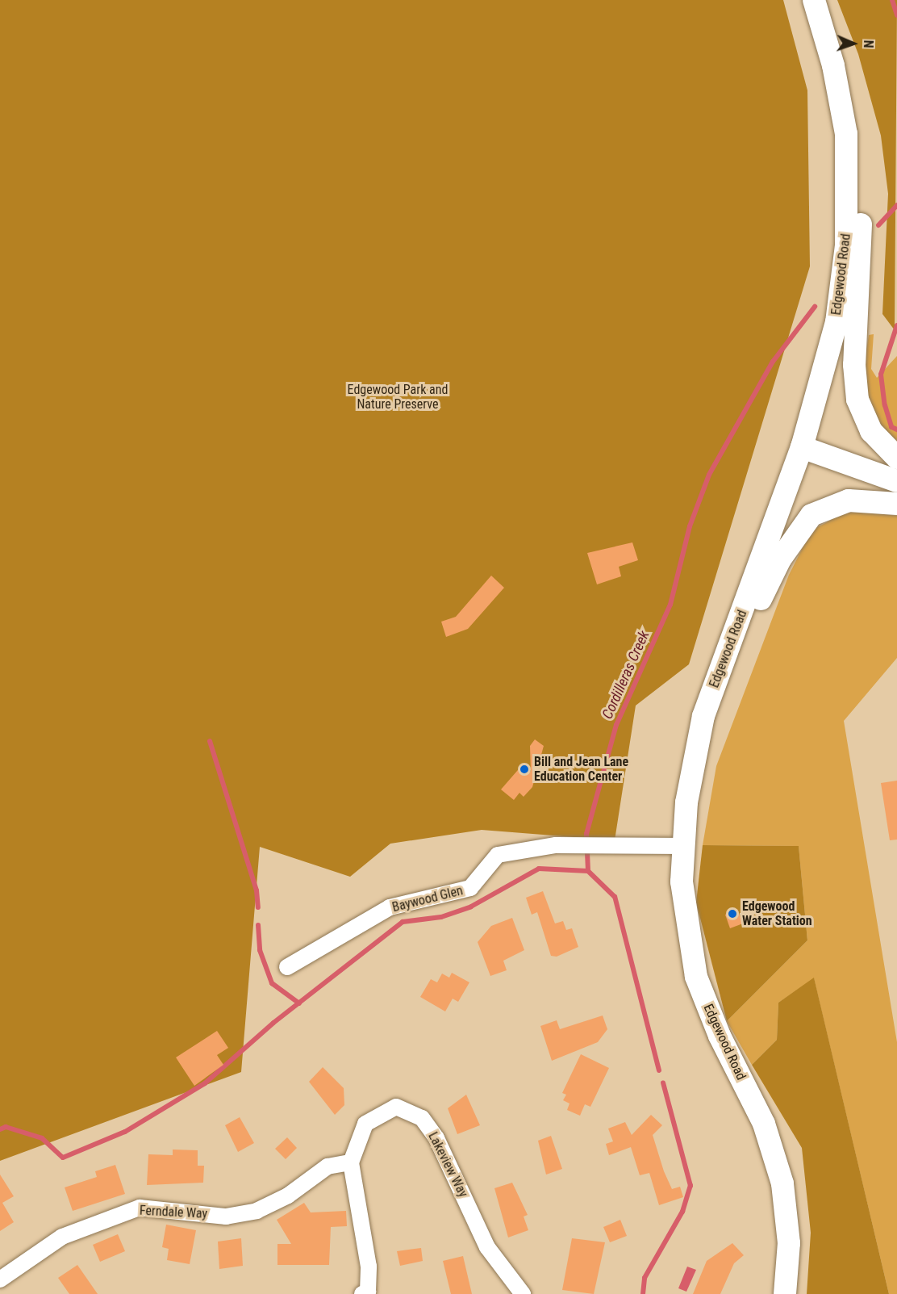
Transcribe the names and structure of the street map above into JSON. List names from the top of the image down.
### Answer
{
  "streets": {
    "main road": ["Edgewood Road"],
    "street": ["Baywood Glen", "Lakeview Way", "Ferndale Way"]
  },
  "crossings": [
    ["Edgewood Road", "Baywood Glen"],
    ["Lakeview Way", "Ferndale Way"]
  ],
  "water": ["Cordilleras Creek"],
  "parks": ["Edgewood Park and Nature Preserve"],
  "places": ["Bill and Jean Lane Education Center", "Edgewood Water Station"],
  "north": "right"
}
